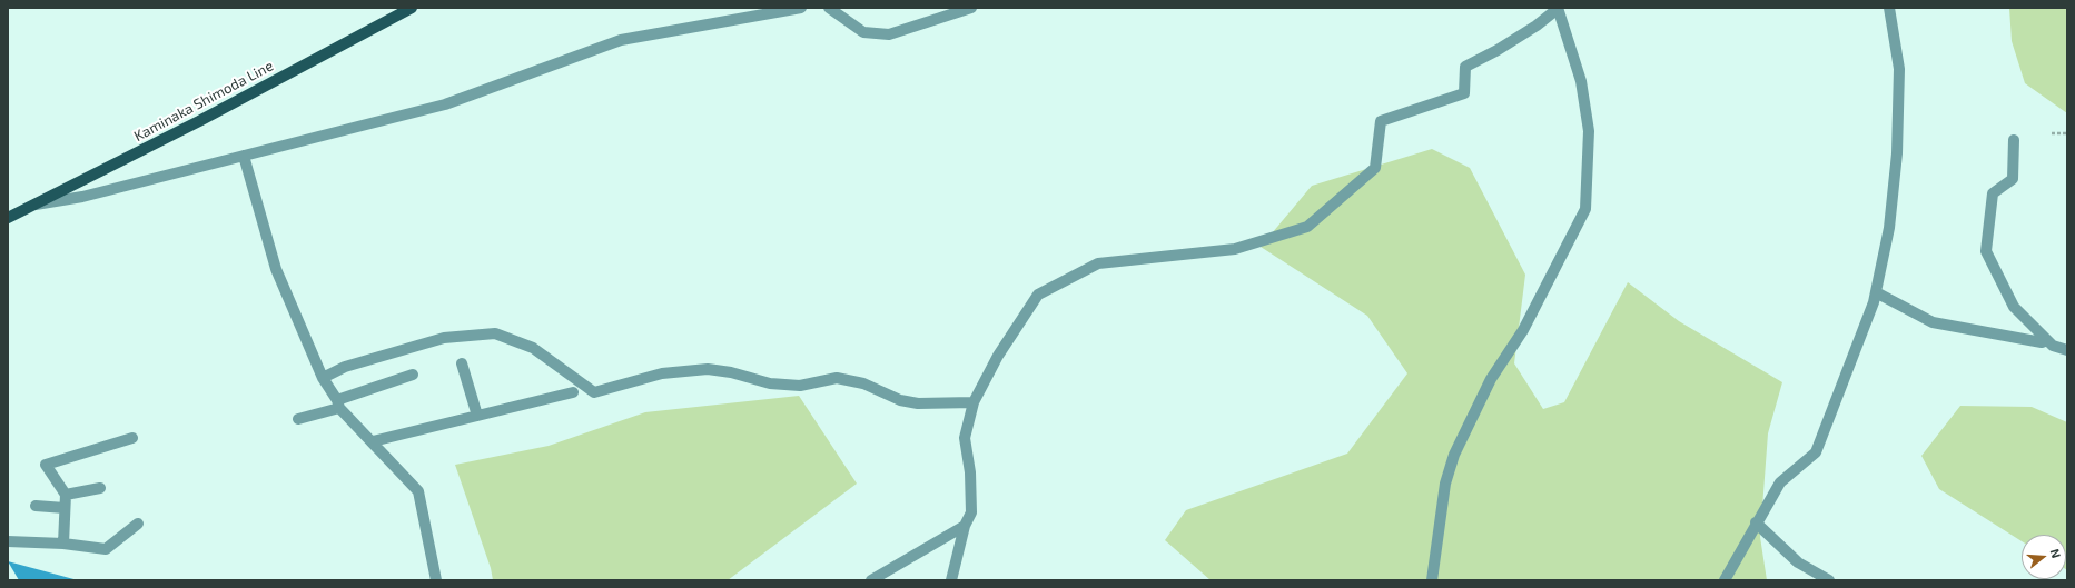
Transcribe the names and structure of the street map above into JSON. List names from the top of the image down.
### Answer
{
  "streets": {
    "main road": ["Kaminaka Shimoda Line"]
  },
  "north": "right"
}
